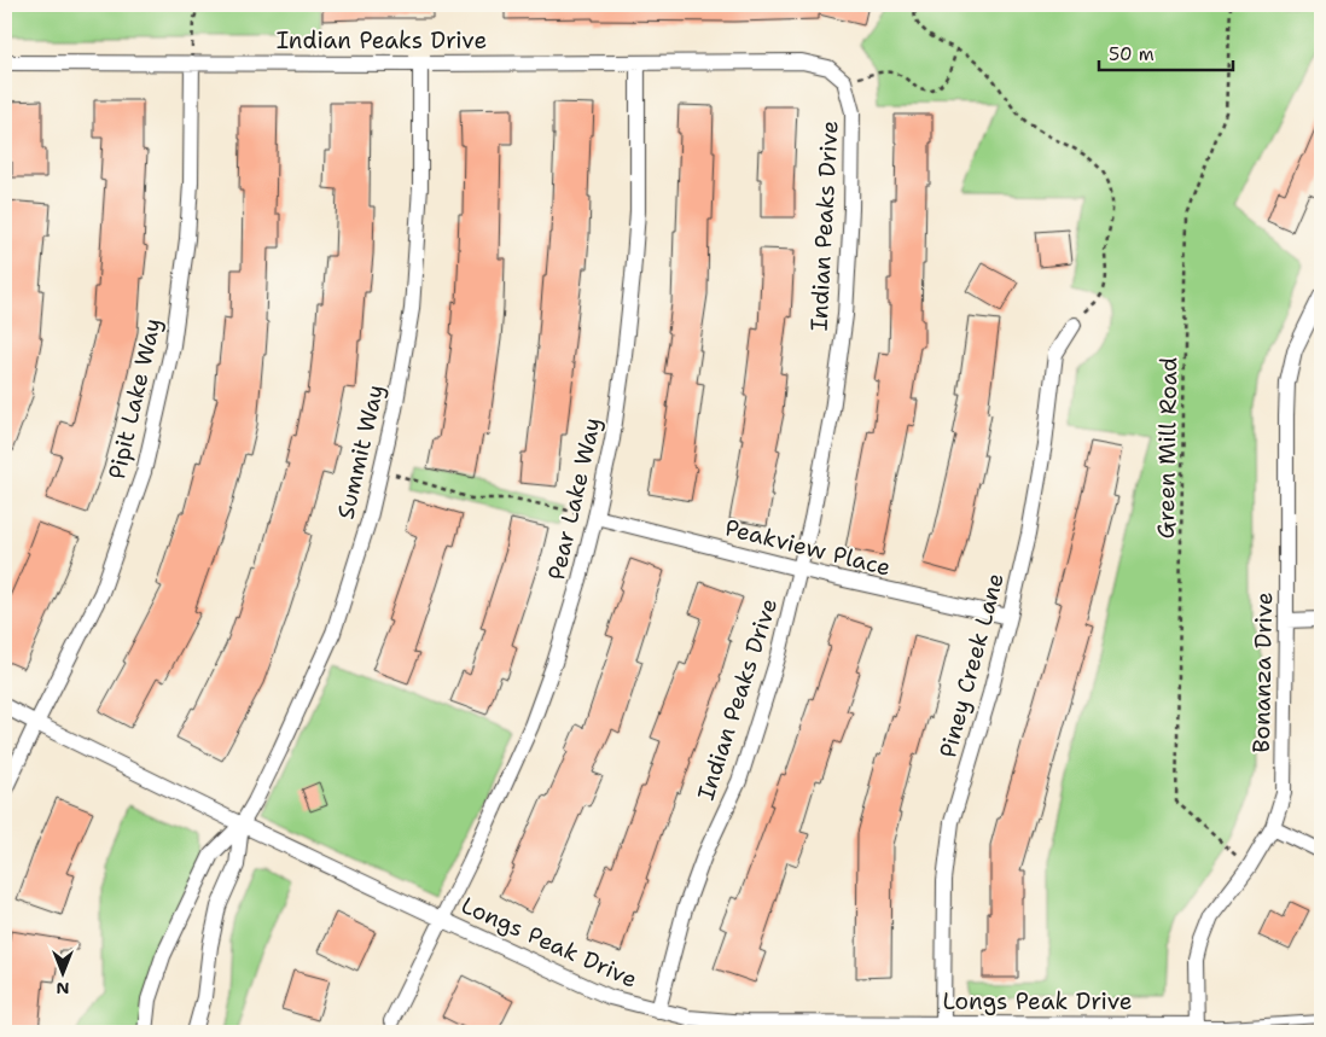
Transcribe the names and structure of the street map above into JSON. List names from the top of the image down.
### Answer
{
  "streets": {
    "street": [
      "Indian Peaks Drive",
      "Pipit Lake Way",
      "Summit Way",
      "Pear Lake Way",
      "Peakview Place",
      "Piney Creek Lane",
      "Bonanza Drive",
      "Longs Peak Drive"
    ],
    "path": ["Green Mill Road"]
  },
  "crossings": [
    ["Indian Peaks Drive", "Pipit Lake Way"],
    ["Indian Peaks Drive", "Summit Way"],
    ["Indian Peaks Drive", "Pear Lake Way"],
    ["Indian Peaks Drive", "Peakview Place"],
    ["Indian Peaks Drive", "Longs Peak Drive"],
    ["Pipit Lake Way", "Longs Peak Drive"],
    ["Green Mill Road", "Bonanza Drive"],
    ["Summit Way", "Longs Peak Drive"],
    ["Pear Lake Way", "Peakview Place"],
    ["Pear Lake Way", "Longs Peak Drive"],
    ["Peakview Place", "Piney Creek Lane"],
    ["Piney Creek Lane", "Longs Peak Drive"],
    ["Bonanza Drive", "Longs Peak Drive"]
  ],
  "scale_bar": "50 m",
  "north": "bottom"
}
